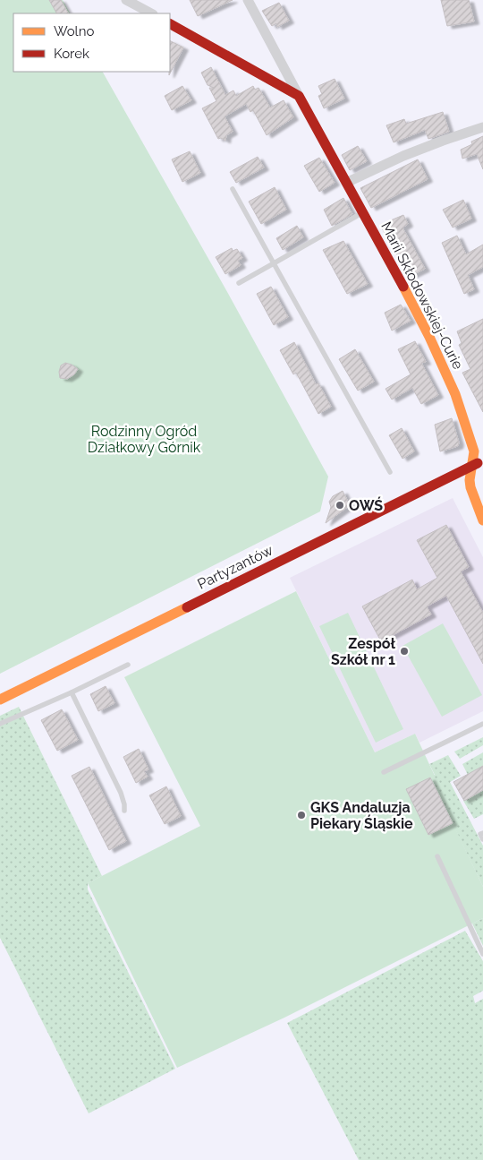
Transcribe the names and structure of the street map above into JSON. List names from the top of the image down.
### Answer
{
  "streets": {
    "street": ["Marii Skłodowskiej-Curie", "Partyzantów"]
  },
  "crossings": [
    ["Marii Skłodowskiej-Curie", "Partyzantów"]
  ],
  "parks": ["Rodzinny Ogród Działkowy Górnik"],
  "places": ["OWŚ", "Zespół Szkół nr 1", "GKS Andaluzja Piekary Śląskie"],
  "legend": ["Wolno", "Korek"]
}
